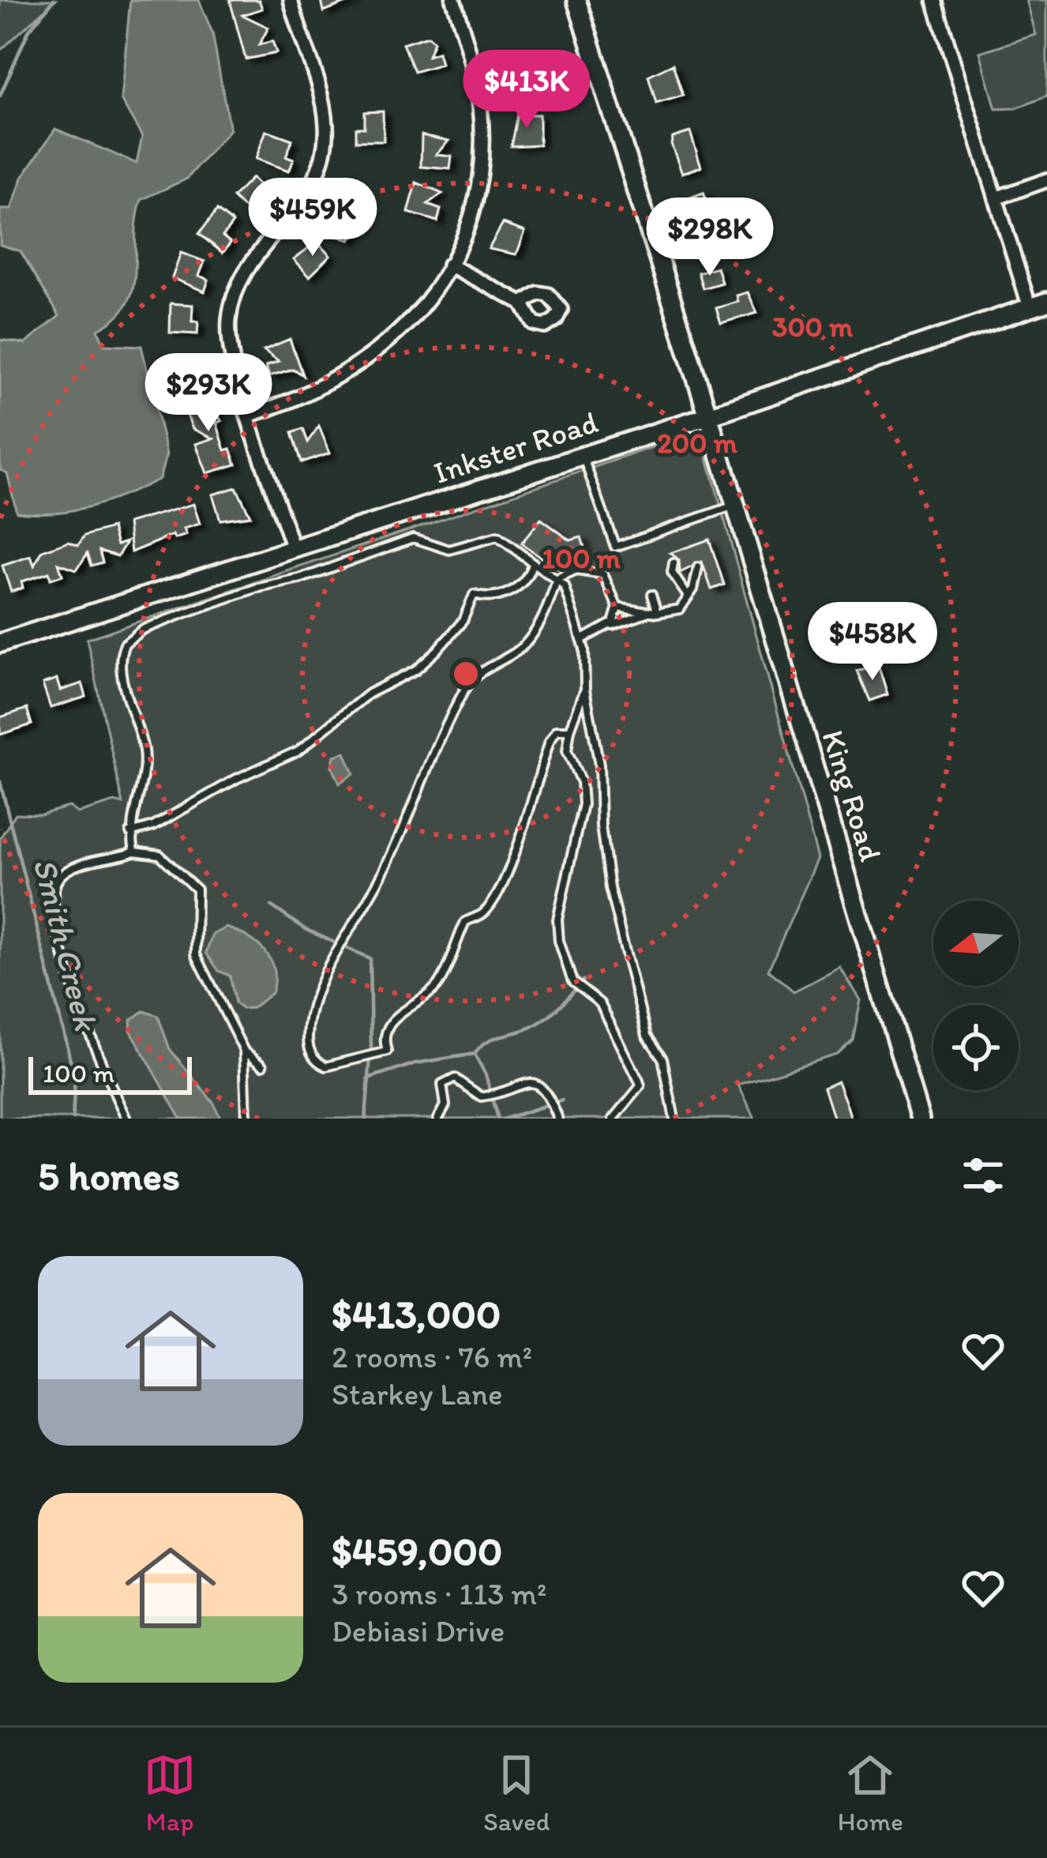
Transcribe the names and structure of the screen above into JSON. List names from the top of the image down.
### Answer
{
  "streets": {
    "street": ["Inkster Road", "King Road"]
  },
  "crossings": [
    ["Inkster Road", "King Road"]
  ],
  "water": ["Smith Creek"],
  "scale_bar": "100 m",
  "north": "left",
  "page": {
    "price": [
      "$413K",
      "$459K",
      "$298K",
      "$293K",
      "$458K"
    ],
    "scale": "100 m",
    "heading": "5 homes",
    "list": [
      {
        "name": "$413,000",
        "note": "2 rooms · 76 m² · Starkey Lane"
      },
      {
        "name": "$459,000",
        "note": "3 rooms · 113 m² · Debiasi Drive"
      }
    ],
    "tabs": ["Map", "Saved", "Home"]
  },
  "rings": ["300 m", "200 m", "100 m"]
}
